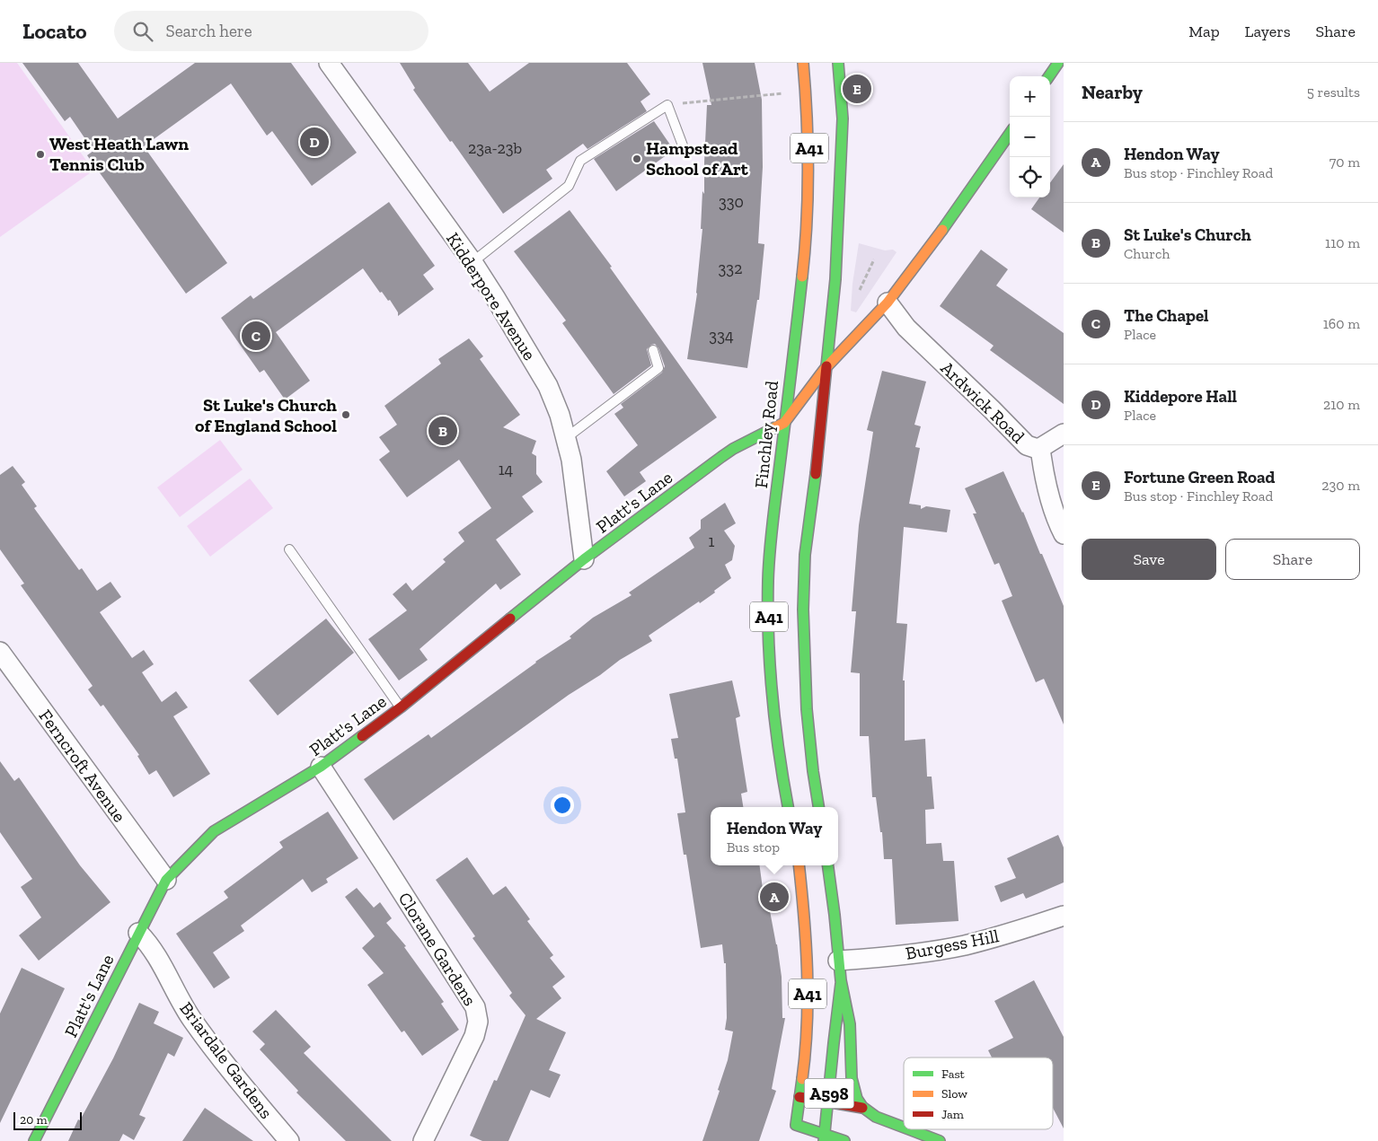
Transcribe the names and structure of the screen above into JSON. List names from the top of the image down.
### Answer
{
  "streets": {
    "main road": [
      "A41",
      "Finchley Road",
      "Platt's Lane",
      "A598"
    ],
    "street": [
      "Kidderpore Avenue",
      "Ardwick Road",
      "Ferncroft Avenue",
      "Burgess Hill",
      "Clorane Gardens",
      "Briardale Gardens"
    ]
  },
  "crossings": [
    ["A41", "Burgess Hill"],
    ["A41", "A598"],
    ["Kidderpore Avenue", "Platt's Lane"],
    ["Finchley Road", "Platt's Lane"],
    ["Platt's Lane", "Ferncroft Avenue"],
    ["Platt's Lane", "Clorane Gardens"],
    ["Platt's Lane", "Briardale Gardens"]
  ],
  "places": ["West Heath Lawn Tennis Club", "Hampstead School of Art", "St Luke's Church of England School"],
  "house_numbers": [
    "23a-23b",
    "330",
    "332",
    "334",
    "14",
    "1"
  ],
  "legend": ["Fast", "Slow", "Jam"],
  "scale_bar": "20 m",
  "page": {
    "header": "Locato",
    "search": "Search here",
    "nav": ["Map", "Layers", "Share"],
    "heading": ["Nearby", "5 results"],
    "pins": [
      "E",
      "D",
      "C",
      "B",
      "A"
    ],
    "map_buttons": ["+", "−"],
    "list": [
      {
        "mark": "A",
        "name": "Hendon Way",
        "note": "Bus stop · Finchley Road",
        "value": "70 m"
      },
      {
        "mark": "B",
        "name": "St Luke's Church",
        "note": "Church",
        "value": "110 m"
      },
      {
        "mark": "C",
        "name": "The Chapel",
        "note": "Place",
        "value": "160 m"
      },
      {
        "mark": "D",
        "name": "Kiddepore Hall",
        "note": "Place",
        "value": "210 m"
      },
      {
        "mark": "E",
        "name": "Fortune Green Road",
        "note": "Bus stop · Finchley Road",
        "value": "230 m"
      }
    ],
    "buttons": ["Save", "Share"],
    "popup": ["Hendon Way", "Bus stop"],
    "scale": "20 m"
  }
}
